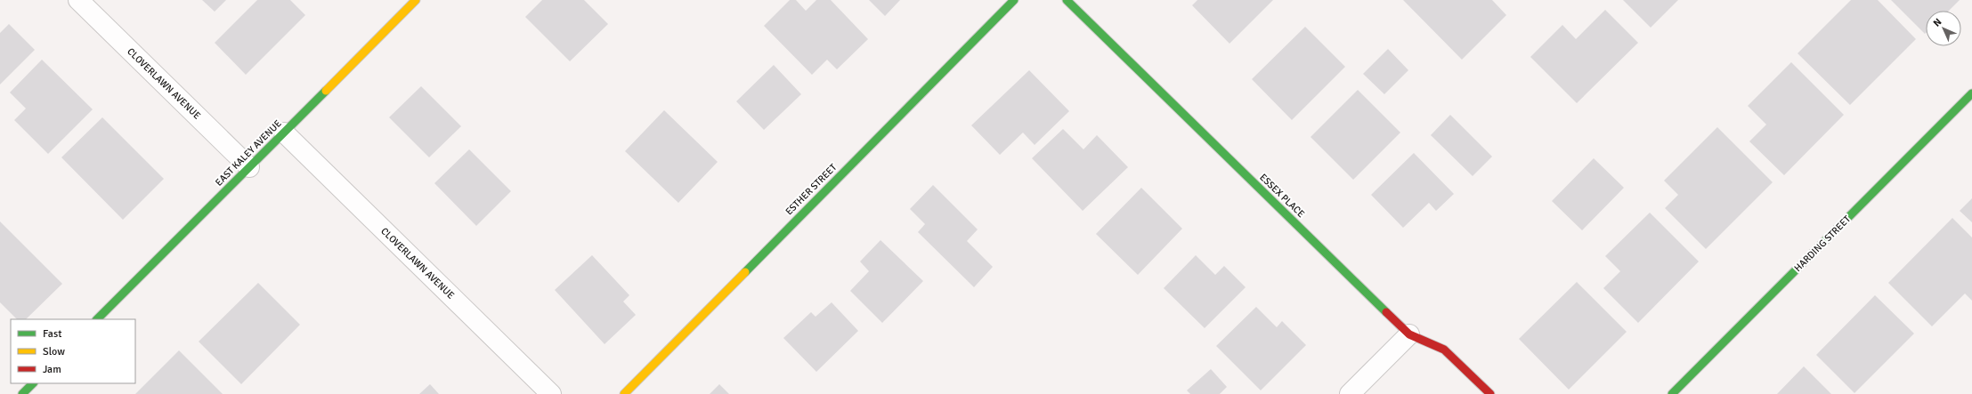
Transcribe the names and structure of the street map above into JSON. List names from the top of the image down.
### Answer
{
  "streets": {
    "street": [
      "CLOVERLAWN AVENUE",
      "EAST KALEY AVENUE",
      "ESTHER STREET",
      "ESSEX PLACE",
      "HARDING STREET"
    ]
  },
  "crossings": [
    ["CLOVERLAWN AVENUE", "EAST KALEY AVENUE"]
  ],
  "legend": ["Fast", "Slow", "Jam"],
  "north": "top left"
}
